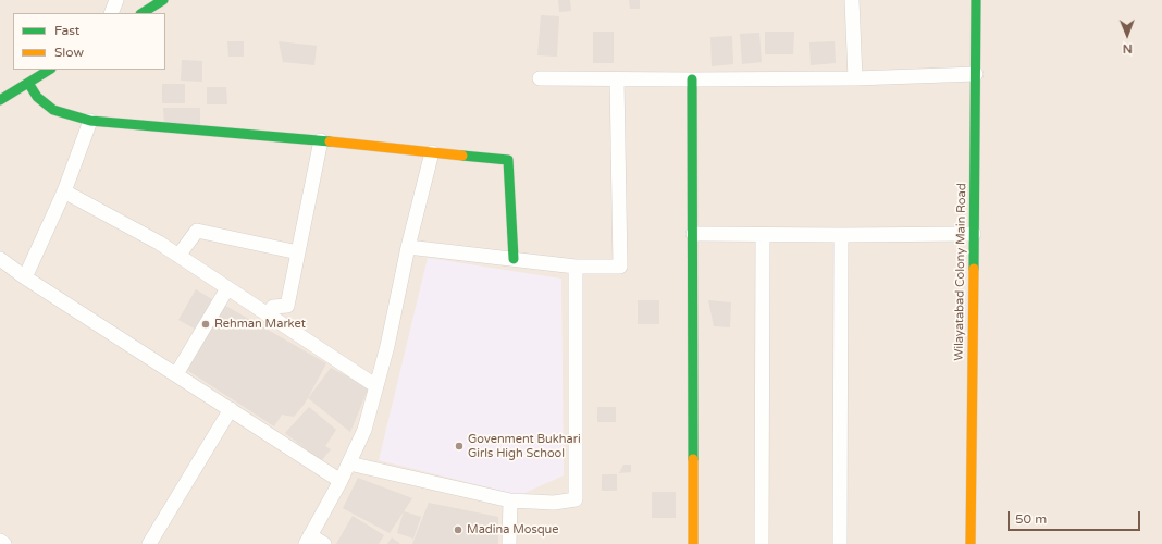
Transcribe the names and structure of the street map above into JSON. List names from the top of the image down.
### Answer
{
  "streets": {
    "street": ["Wilayatabad Colony Main Road"]
  },
  "places": ["Rehman Market", "Govenment Bukhari Girls High School", "Madina Mosque"],
  "legend": ["Fast", "Slow"],
  "scale_bar": "50 m",
  "north": "bottom"
}
